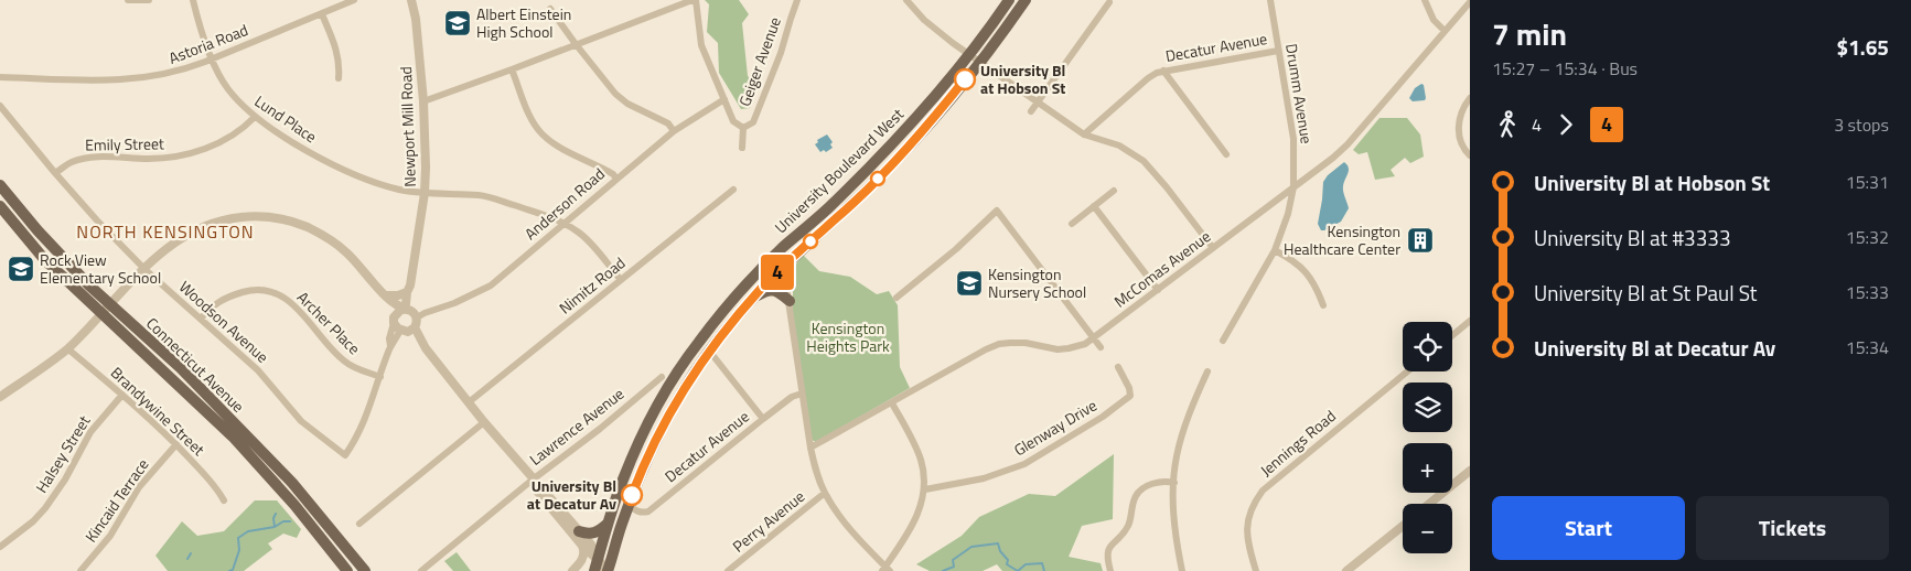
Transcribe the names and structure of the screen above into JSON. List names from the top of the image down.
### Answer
{
  "streets": {
    "main road": ["University Boulevard West", "Connecticut Avenue"],
    "street": [
      "Astoria Road",
      "Decatur Avenue",
      "Geiger Avenue",
      "Drumm Avenue",
      "Lund Place",
      "Newport Mill Road",
      "Emily Street",
      "Anderson Road",
      "McComas Avenue",
      "Nimitz Road",
      "Woodson Avenue",
      "Archer Place",
      "Brandywine Street",
      "Lawrence Avenue",
      "Glenway Drive",
      "Jennings Road",
      "Halsey Street",
      "Kincaid Terrace",
      "Perry Avenue"
    ]
  },
  "crossings": [
    ["Astoria Road", "Lund Place"],
    ["Decatur Avenue", "Drumm Avenue"],
    ["Decatur Avenue", "University Boulevard West"],
    ["Drumm Avenue", "McComas Avenue"],
    ["Lund Place", "Newport Mill Road"],
    ["Lund Place", "Emily Street"],
    ["Lund Place", "Anderson Road"],
    ["Lund Place", "Nimitz Road"],
    ["Newport Mill Road", "Anderson Road"],
    ["Emily Street", "Woodson Avenue"],
    ["Woodson Avenue", "Archer Place"],
    ["Brandywine Street", "Halsey Street"],
    ["Brandywine Street", "Kincaid Terrace"]
  ],
  "districts": ["NORTH KENSINGTON"],
  "parks": ["Kensington Heights Park"],
  "places": {
    "school or university": ["Albert Einstein High School", "Rock View Elementary School", "Kensington Nursery School"],
    "other": ["University Bl at Hobson St", "University Bl at Decatur Av"],
    "building": ["Kensington Healthcare Center"]
  },
  "lines": ["bus line 4"],
  "page": {
    "on_map": "4",
    "heading": ["7 min", "15:27 – 15:34 · Bus", "$1.65"],
    "legs": ["4", "4", "3 stops"],
    "list": [
      {
        "name": "University Bl at Hobson St",
        "value": "15:31"
      },
      {
        "name": "University Bl at #3333",
        "value": "15:32"
      },
      {
        "name": "University Bl at St Paul St",
        "value": "15:33"
      },
      {
        "name": "University Bl at Decatur Av",
        "value": "15:34"
      }
    ],
    "map_buttons": ["+", "−"],
    "buttons": ["Start", "Tickets"]
  }
}
